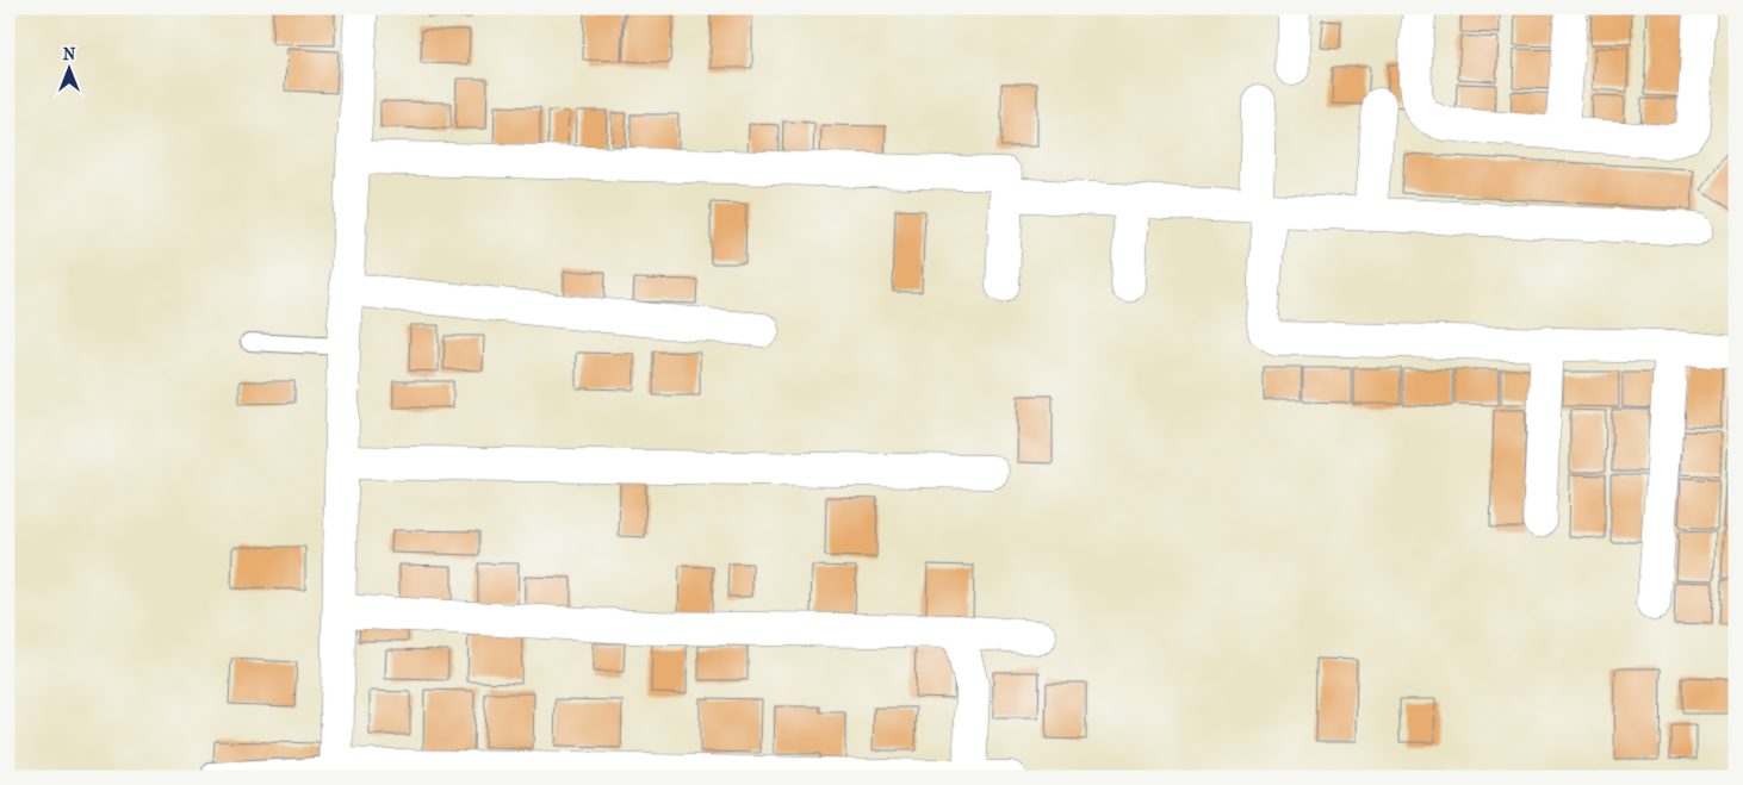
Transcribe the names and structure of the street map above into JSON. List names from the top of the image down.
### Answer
{
  "north": "top"
}
